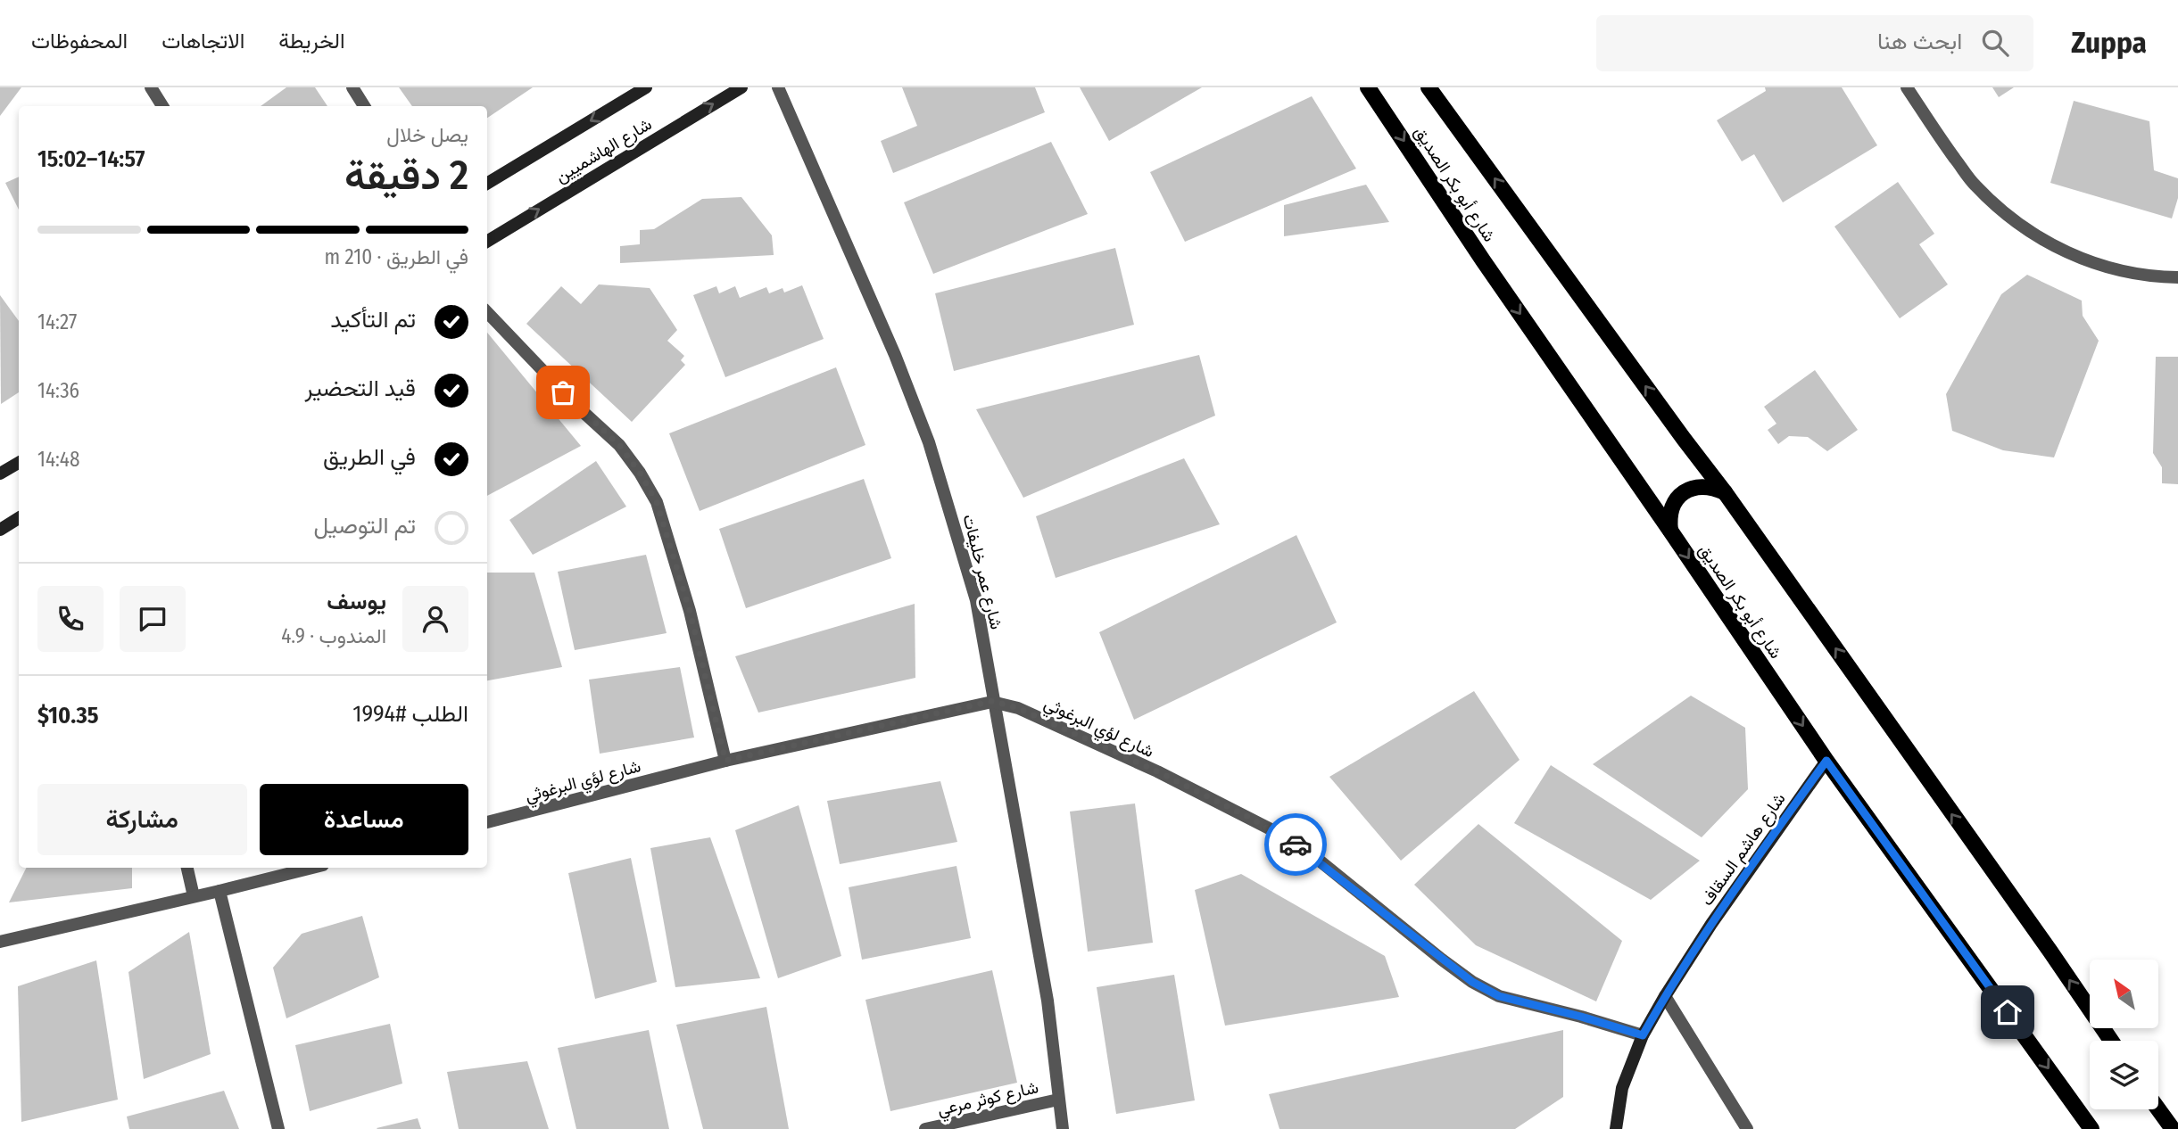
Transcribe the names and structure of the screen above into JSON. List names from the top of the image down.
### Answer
{
  "streets": {
    "main road": ["شارع الهاشميين", "شارع أبو بكر الصديق", "شارع هاشم السقاف"],
    "street": ["شارع عمر خليفات", "شارع لؤي البرغوثي", "شارع كوثر مرعي"]
  },
  "crossings": [
    ["شارع أبو بكر الصديق", "شارع هاشم السقاف"],
    ["شارع عمر خليفات", "شارع لؤي البرغوثي"],
    ["شارع عمر خليفات", "شارع كوثر مرعي"],
    ["شارع لؤي البرغوثي", "شارع هاشم السقاف"]
  ],
  "north": "top left",
  "page": {
    "header": "Zuppa",
    "search": "ابحث هنا",
    "nav": ["الخريطة", "الاتجاهات", "المحفوظات"],
    "heading": ["2 دقيقة", "يصل خلال", "14:57–15:02"],
    "panel": [
      "يوسف",
      "المندوب · 4.9",
      "الطلب #1994",
      "$10.35"
    ],
    "bar": "في الطريق · 210 m",
    "list": [
      ["تم التأكيد", "14:27"],
      ["قيد التحضير", "14:36"],
      ["في الطريق", "14:48"],
      "تم التوصيل"
    ],
    "buttons": ["مساعدة", "مشاركة"]
  }
}
